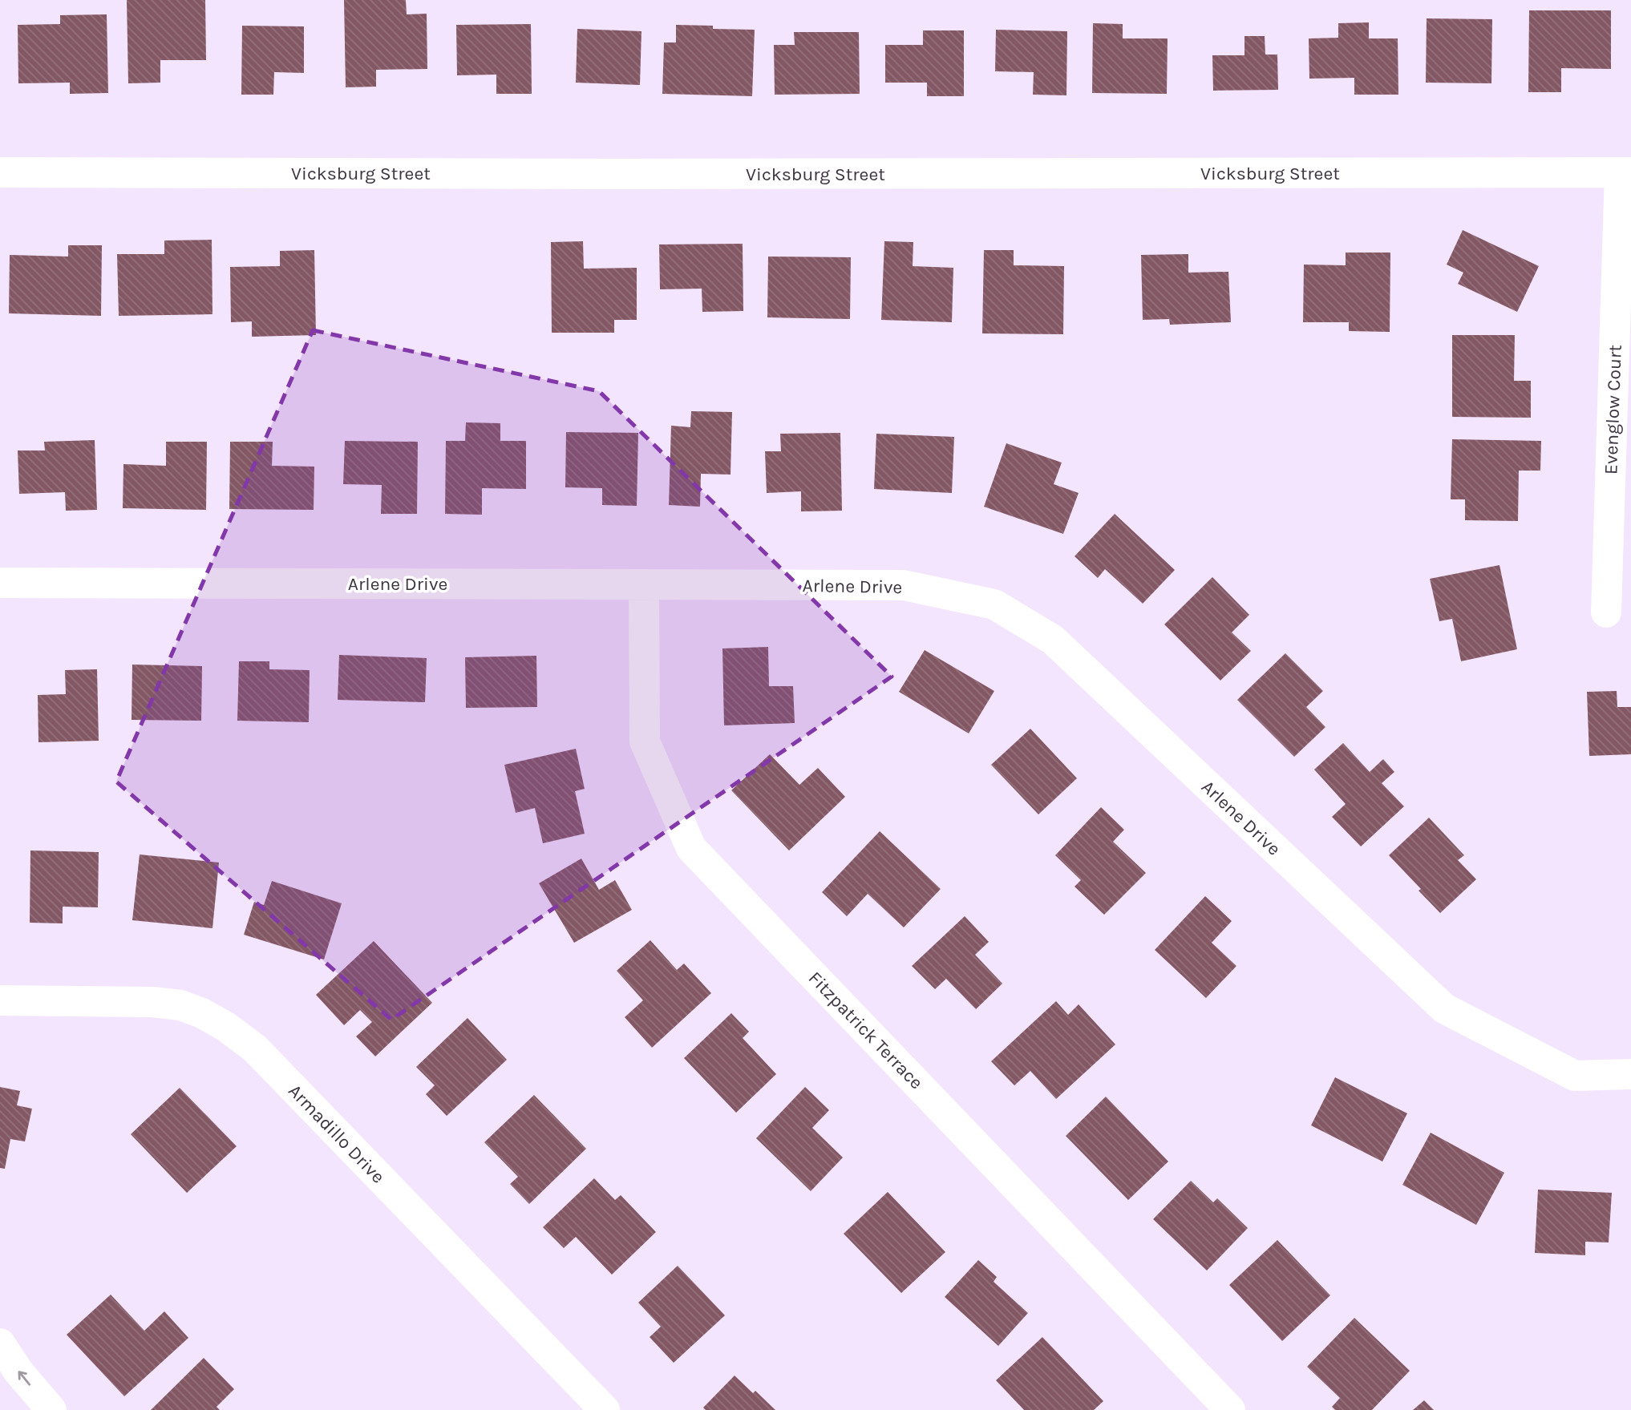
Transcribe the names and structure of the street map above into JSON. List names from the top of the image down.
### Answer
{
  "streets": {
    "street": [
      "Vicksburg Street",
      "Evenglow Court",
      "Arlene Drive",
      "Fitzpatrick Terrace",
      "Armadillo Drive"
    ]
  },
  "crossings": [
    ["Vicksburg Street", "Evenglow Court"],
    ["Arlene Drive", "Fitzpatrick Terrace"]
  ]
}
